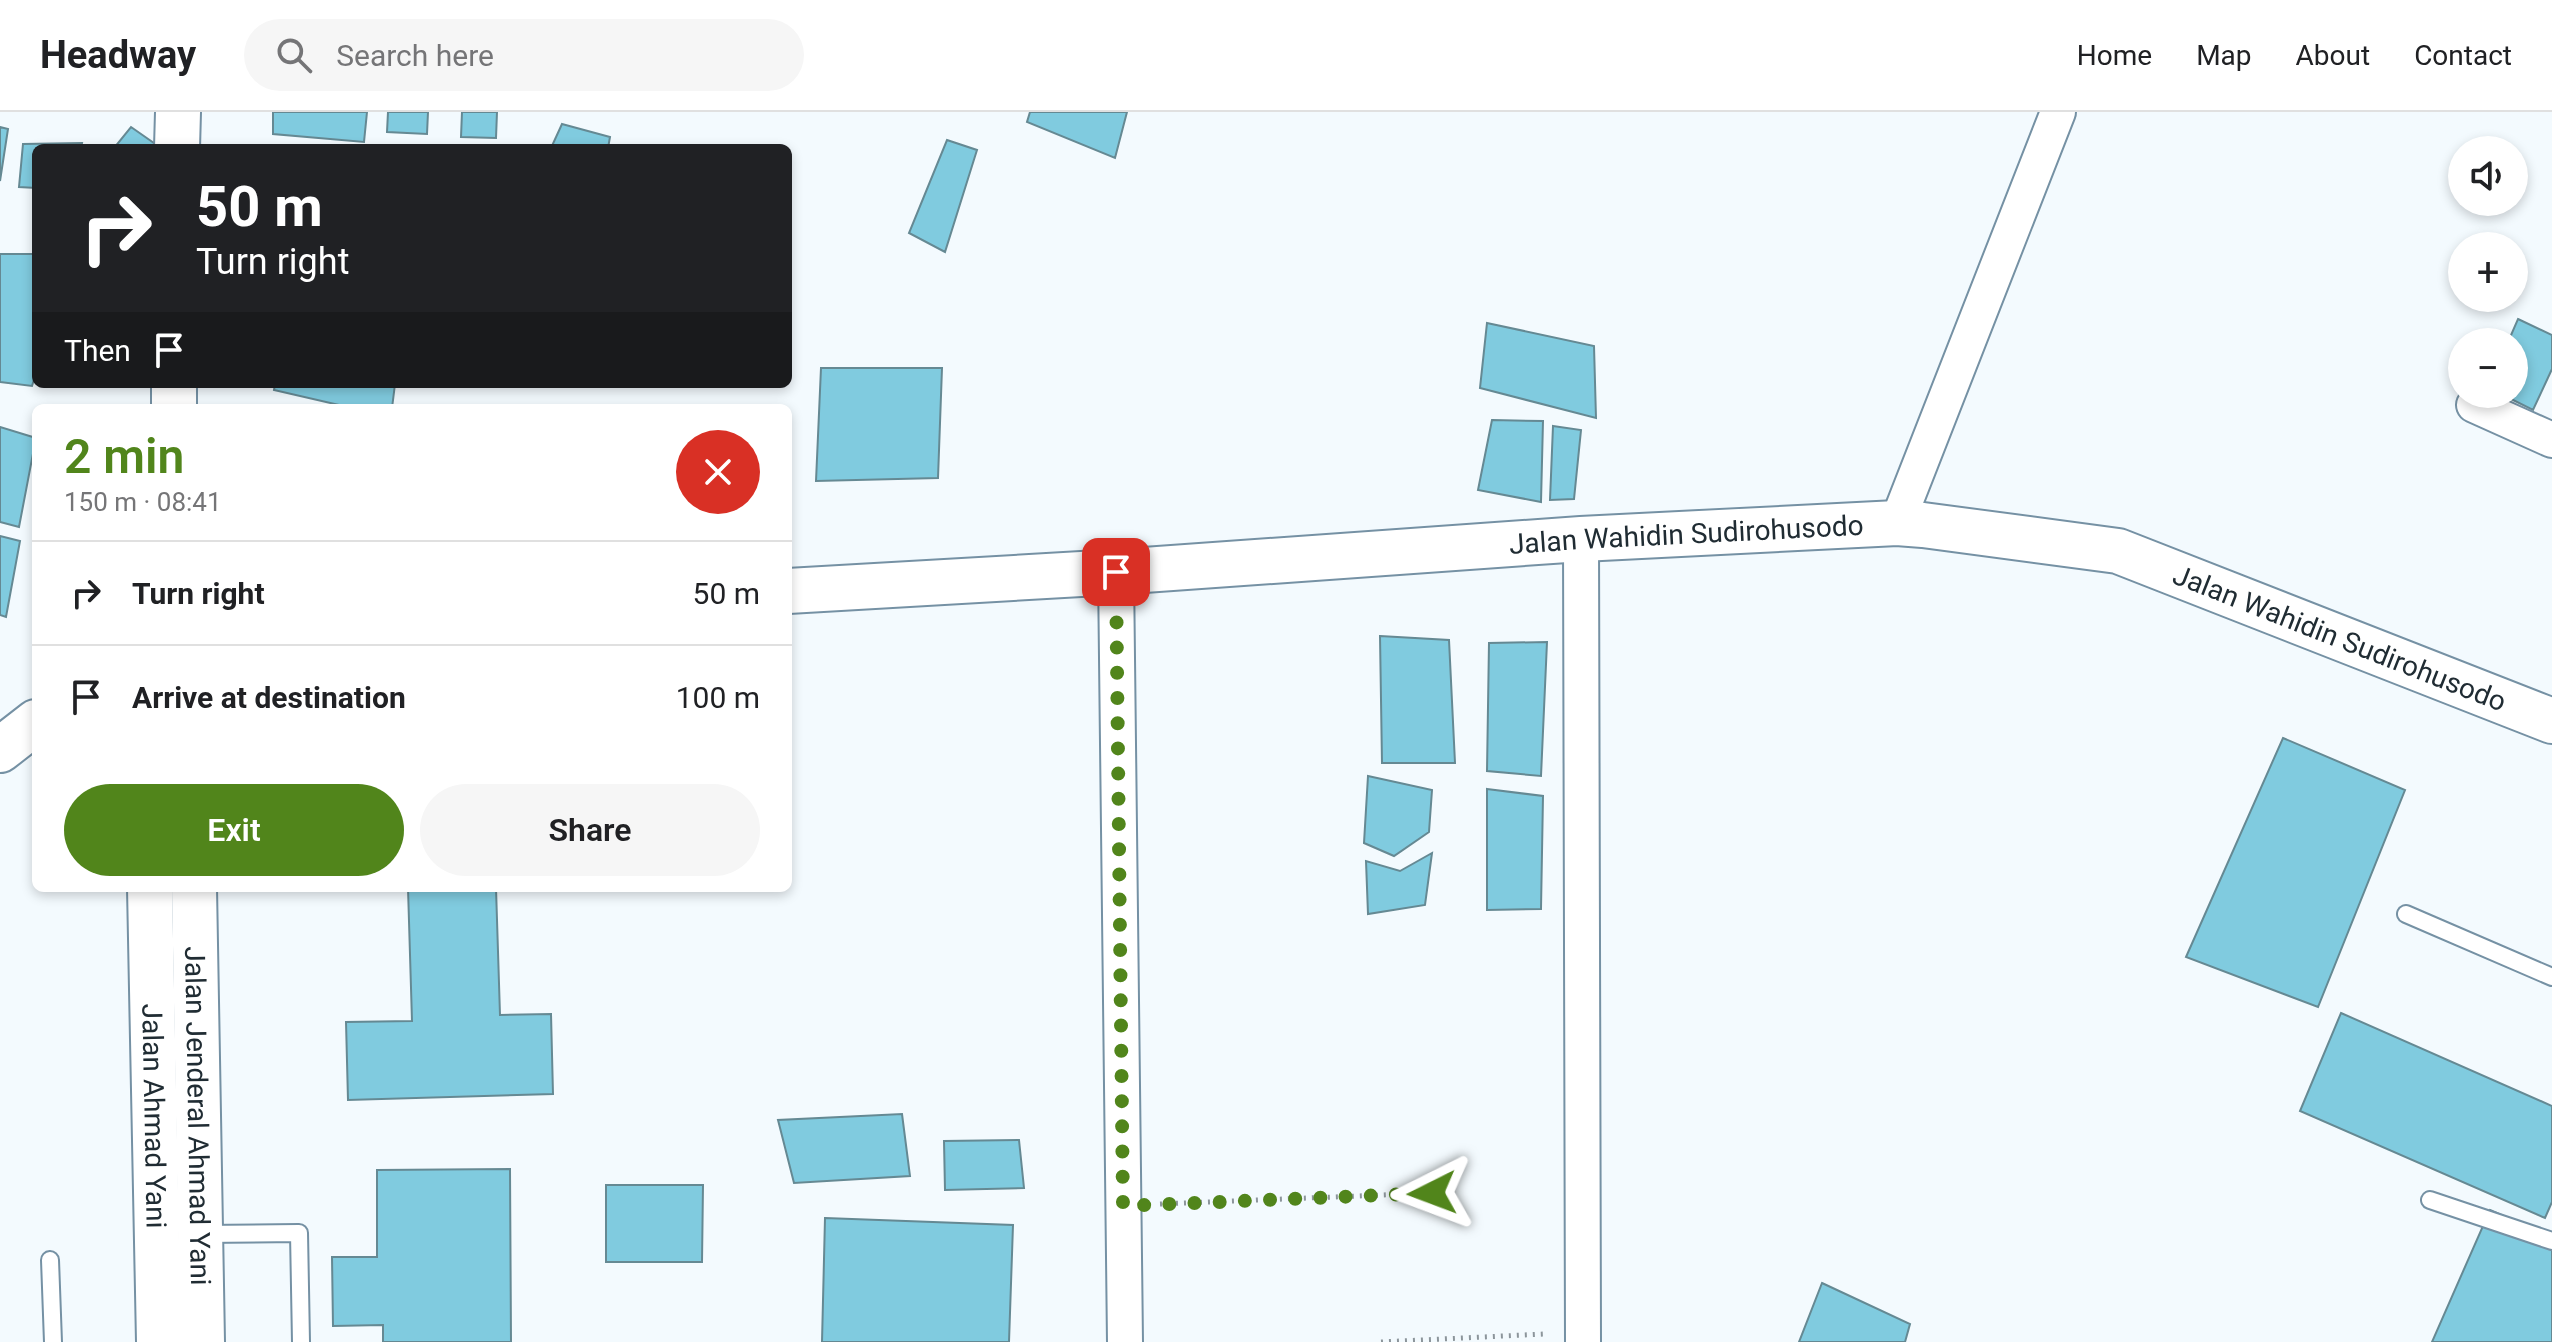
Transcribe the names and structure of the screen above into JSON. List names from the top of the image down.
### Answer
{
  "streets": {
    "main road": ["Jalan Wahidin Sudirohusodo", "Jalan Ahmad Yani", "Jalan Jenderal Ahmad Yani"]
  },
  "page": {
    "header": "Headway",
    "search": "Search here",
    "nav": [
      "Home",
      "Map",
      "About",
      "Contact"
    ],
    "map_buttons": ["+", "−"],
    "turn": ["50 m", "Turn right"],
    "then": "Then",
    "heading": ["2 min", "150 m · 08:41"],
    "list": [
      {
        "name": "Turn right",
        "value": "50 m"
      },
      {
        "name": "Arrive at destination",
        "value": "100 m"
      }
    ],
    "buttons": ["Exit", "Share"]
  }
}
